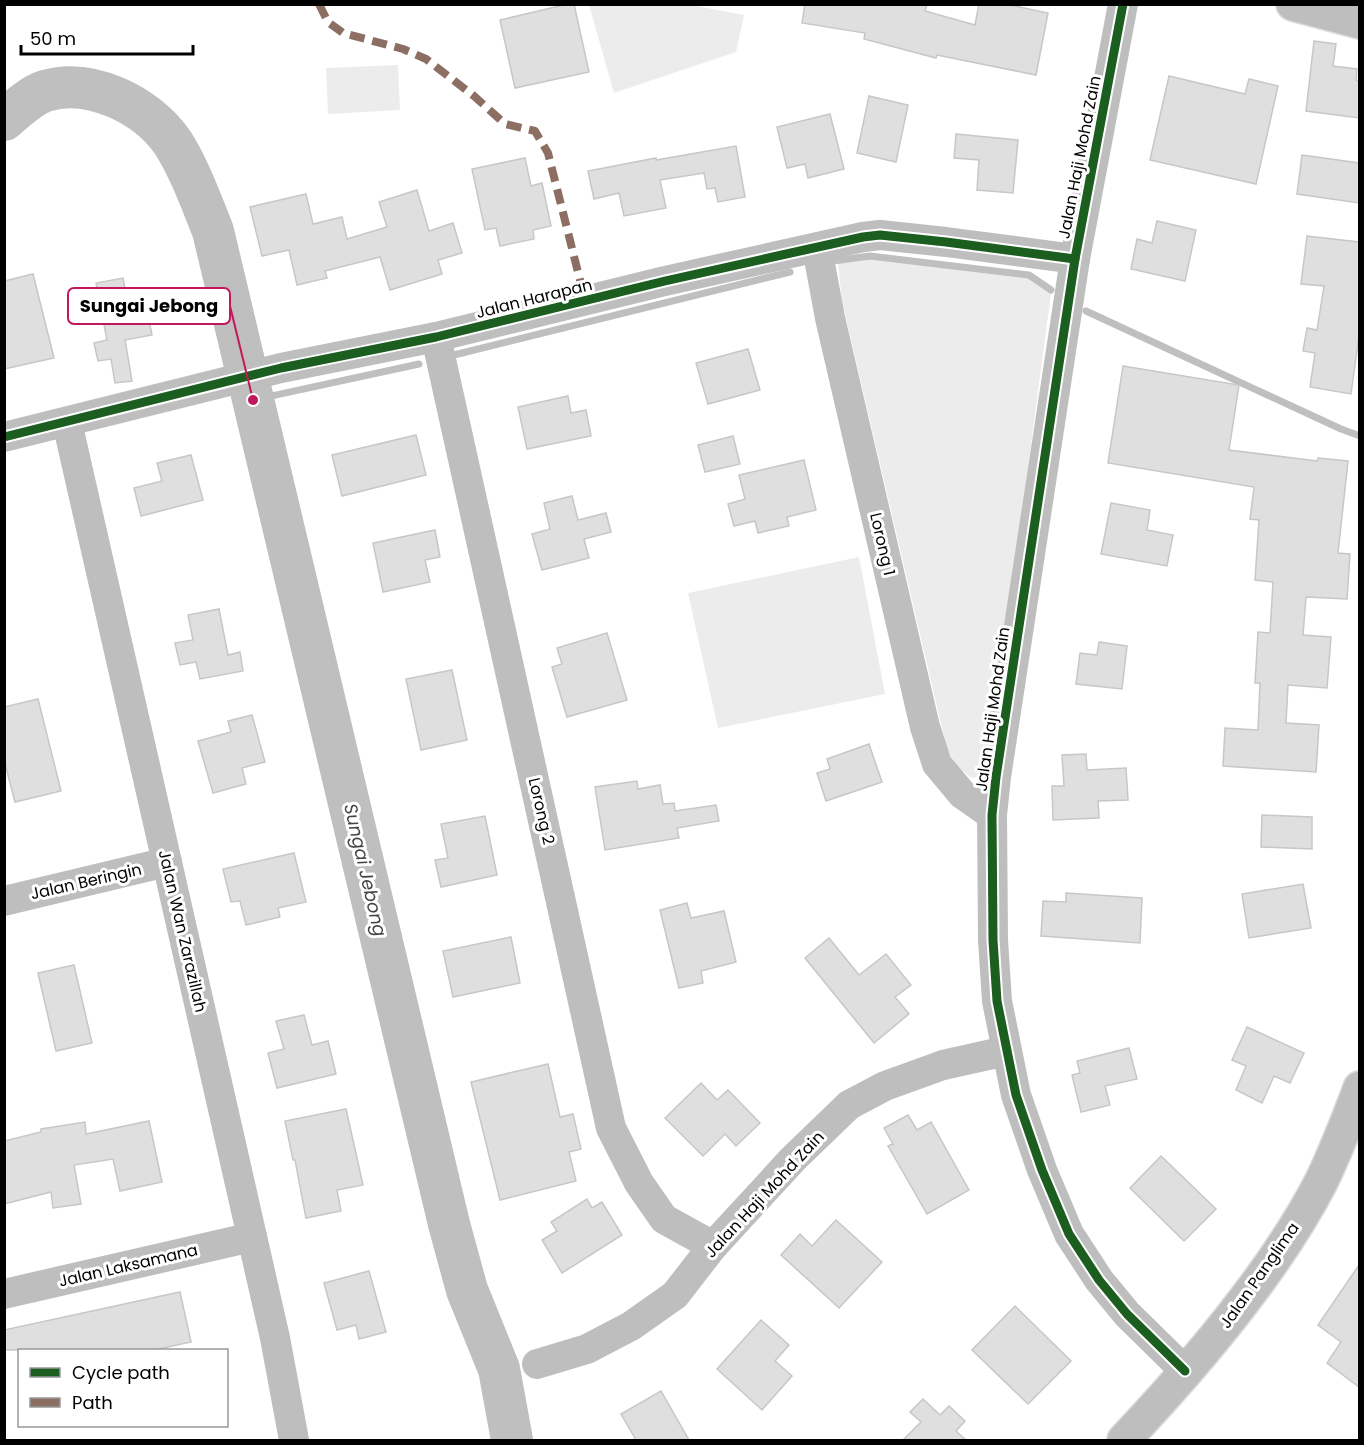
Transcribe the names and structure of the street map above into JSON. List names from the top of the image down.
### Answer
{
  "streets": {
    "main road": ["Jalan Panglima"],
    "street": [
      "Jalan Haji Mohd Zain",
      "Jalan Harapan",
      "Lorong 1",
      "Lorong 2",
      "Jalan Beringin",
      "Jalan Wan Zarazillah",
      "Jalan Laksamana"
    ]
  },
  "crossings": [
    ["Jalan Haji Mohd Zain", "Jalan Harapan"],
    ["Jalan Haji Mohd Zain", "Lorong 1"],
    ["Jalan Haji Mohd Zain", "Lorong 2"],
    ["Jalan Haji Mohd Zain", "Jalan Panglima"],
    ["Jalan Harapan", "Lorong 1"],
    ["Jalan Harapan", "Lorong 2"],
    ["Jalan Harapan", "Jalan Wan Zarazillah"],
    ["Jalan Beringin", "Jalan Wan Zarazillah"],
    ["Jalan Wan Zarazillah", "Jalan Laksamana"]
  ],
  "water": ["Sungai Jebong"],
  "places": ["Sungai Jebong"],
  "legend": ["Cycle path", "Path"],
  "scale_bar": "50 m"
}
